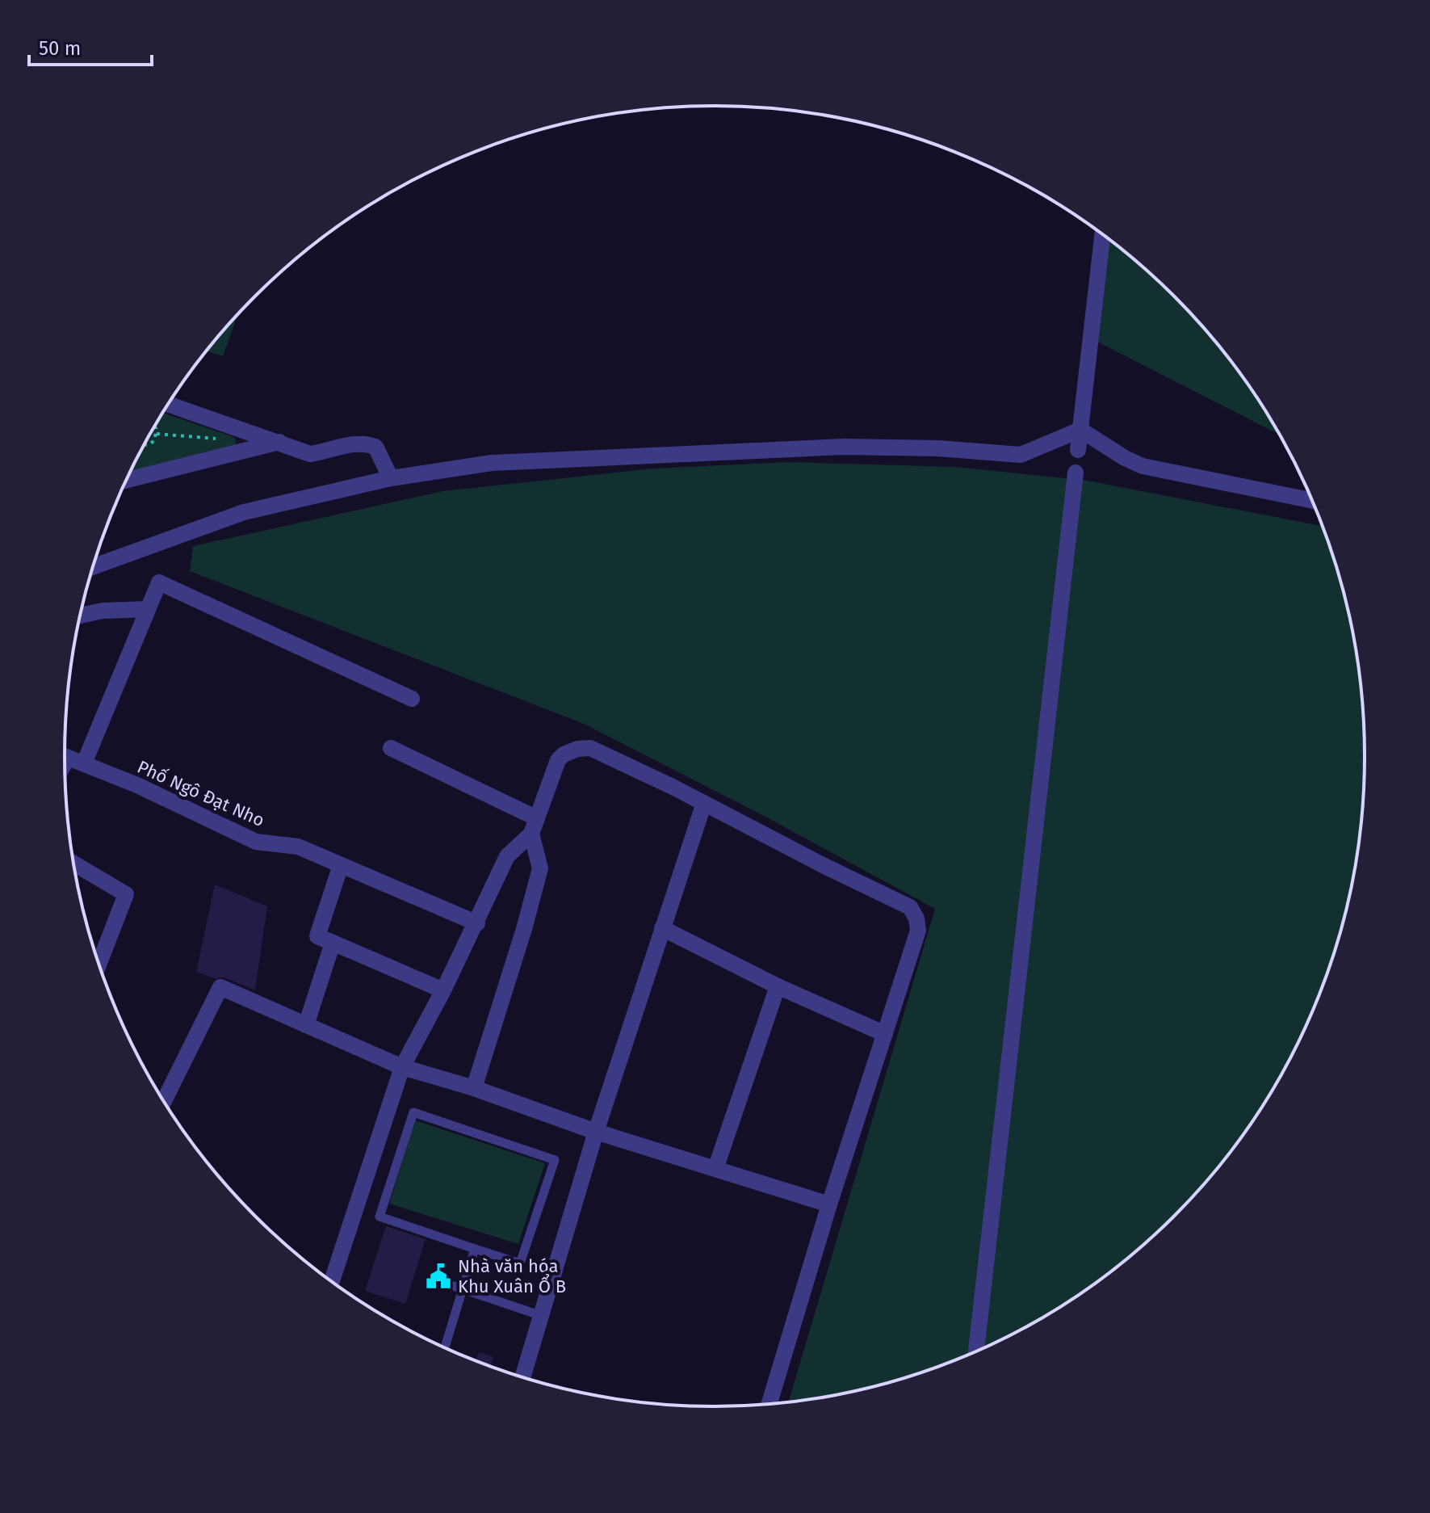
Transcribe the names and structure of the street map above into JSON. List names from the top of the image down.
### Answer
{
  "streets": {
    "street": ["Phố Ngô Đạt Nho"]
  },
  "places": {
    "public building": ["Nhà văn hóa Khu Xuân Ổ B"]
  },
  "scale_bar": "50 m"
}
